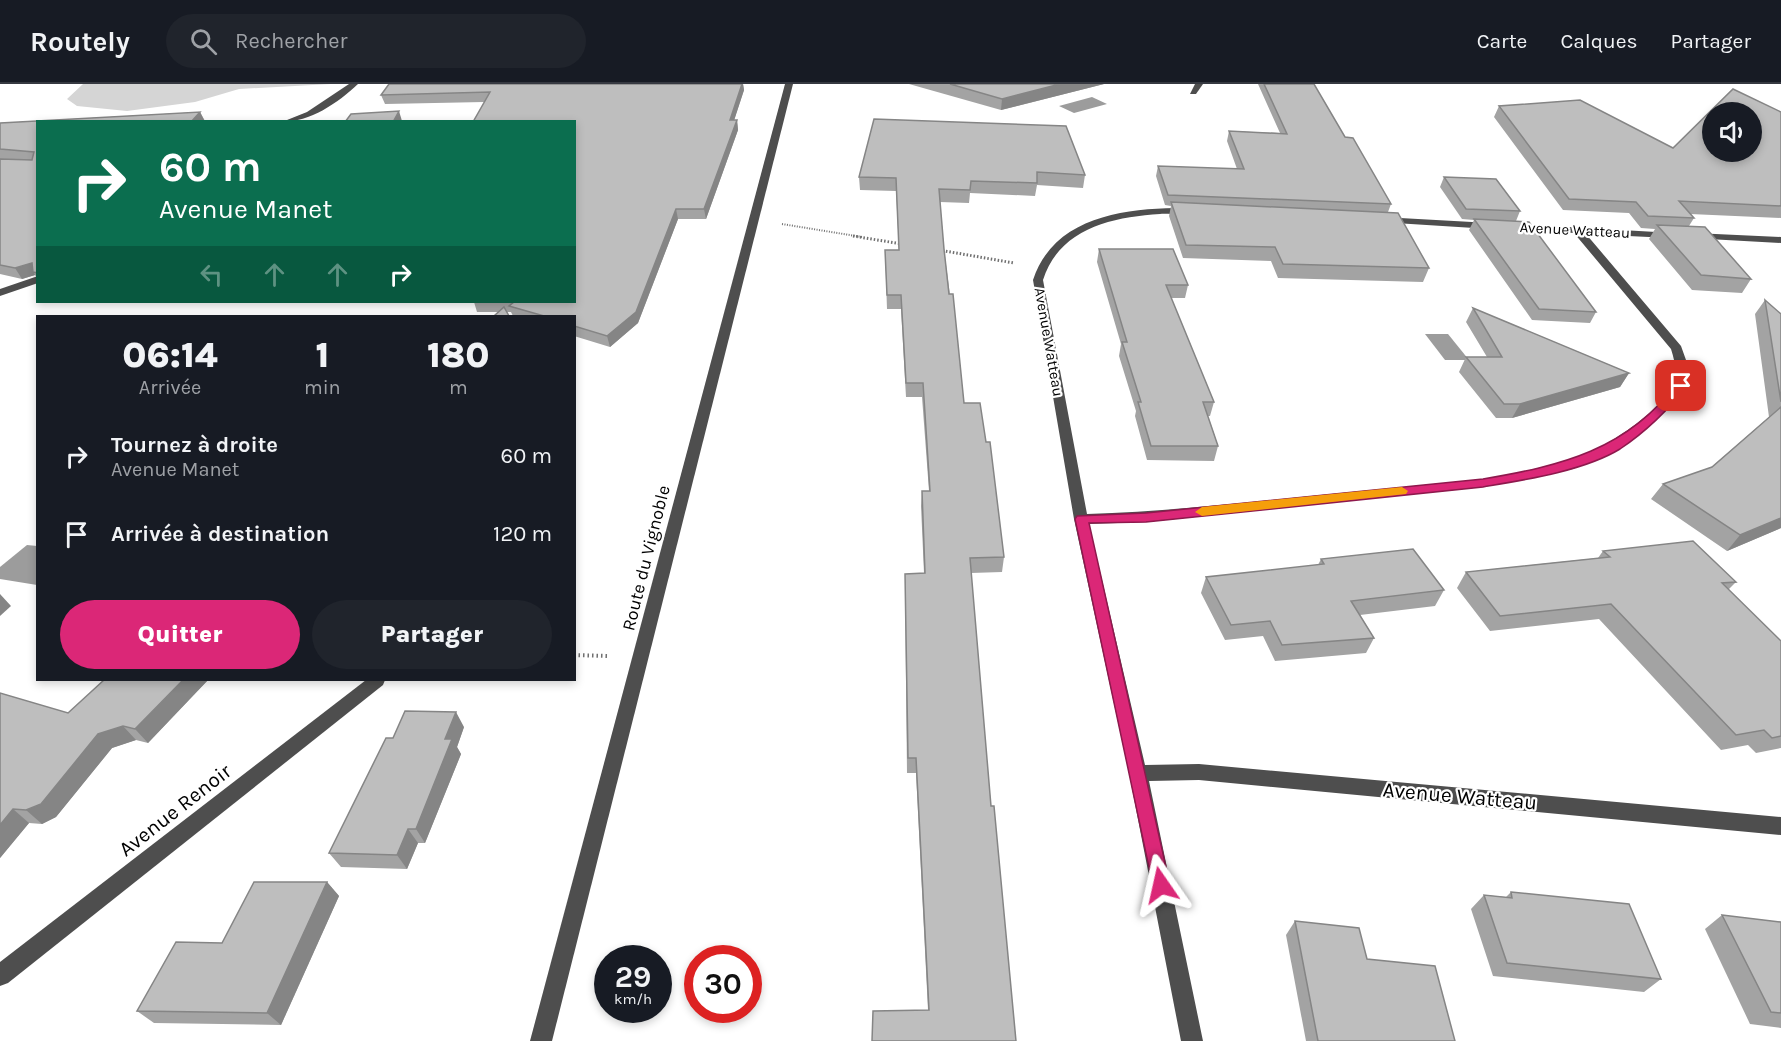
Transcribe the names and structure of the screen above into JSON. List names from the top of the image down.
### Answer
{
  "streets": {
    "street": ["Avenue Watteau", "Route du Vignoble", "Avenue Renoir"]
  },
  "page": {
    "header": "Routely",
    "search": "Rechercher",
    "nav": ["Carte", "Calques", "Partager"],
    "turn": ["60 m", "Avenue Manet"],
    "eta": [
      "06:14",
      "Arrivée",
      "1",
      "min",
      "180",
      "m"
    ],
    "list": [
      {
        "name": "Tournez à droite",
        "note": "Avenue Manet",
        "value": "60 m"
      },
      {
        "name": "Arrivée à destination",
        "value": "120 m"
      }
    ],
    "buttons": ["Quitter", "Partager"],
    "speed": "29 km/h",
    "limit": "30"
  }
}
